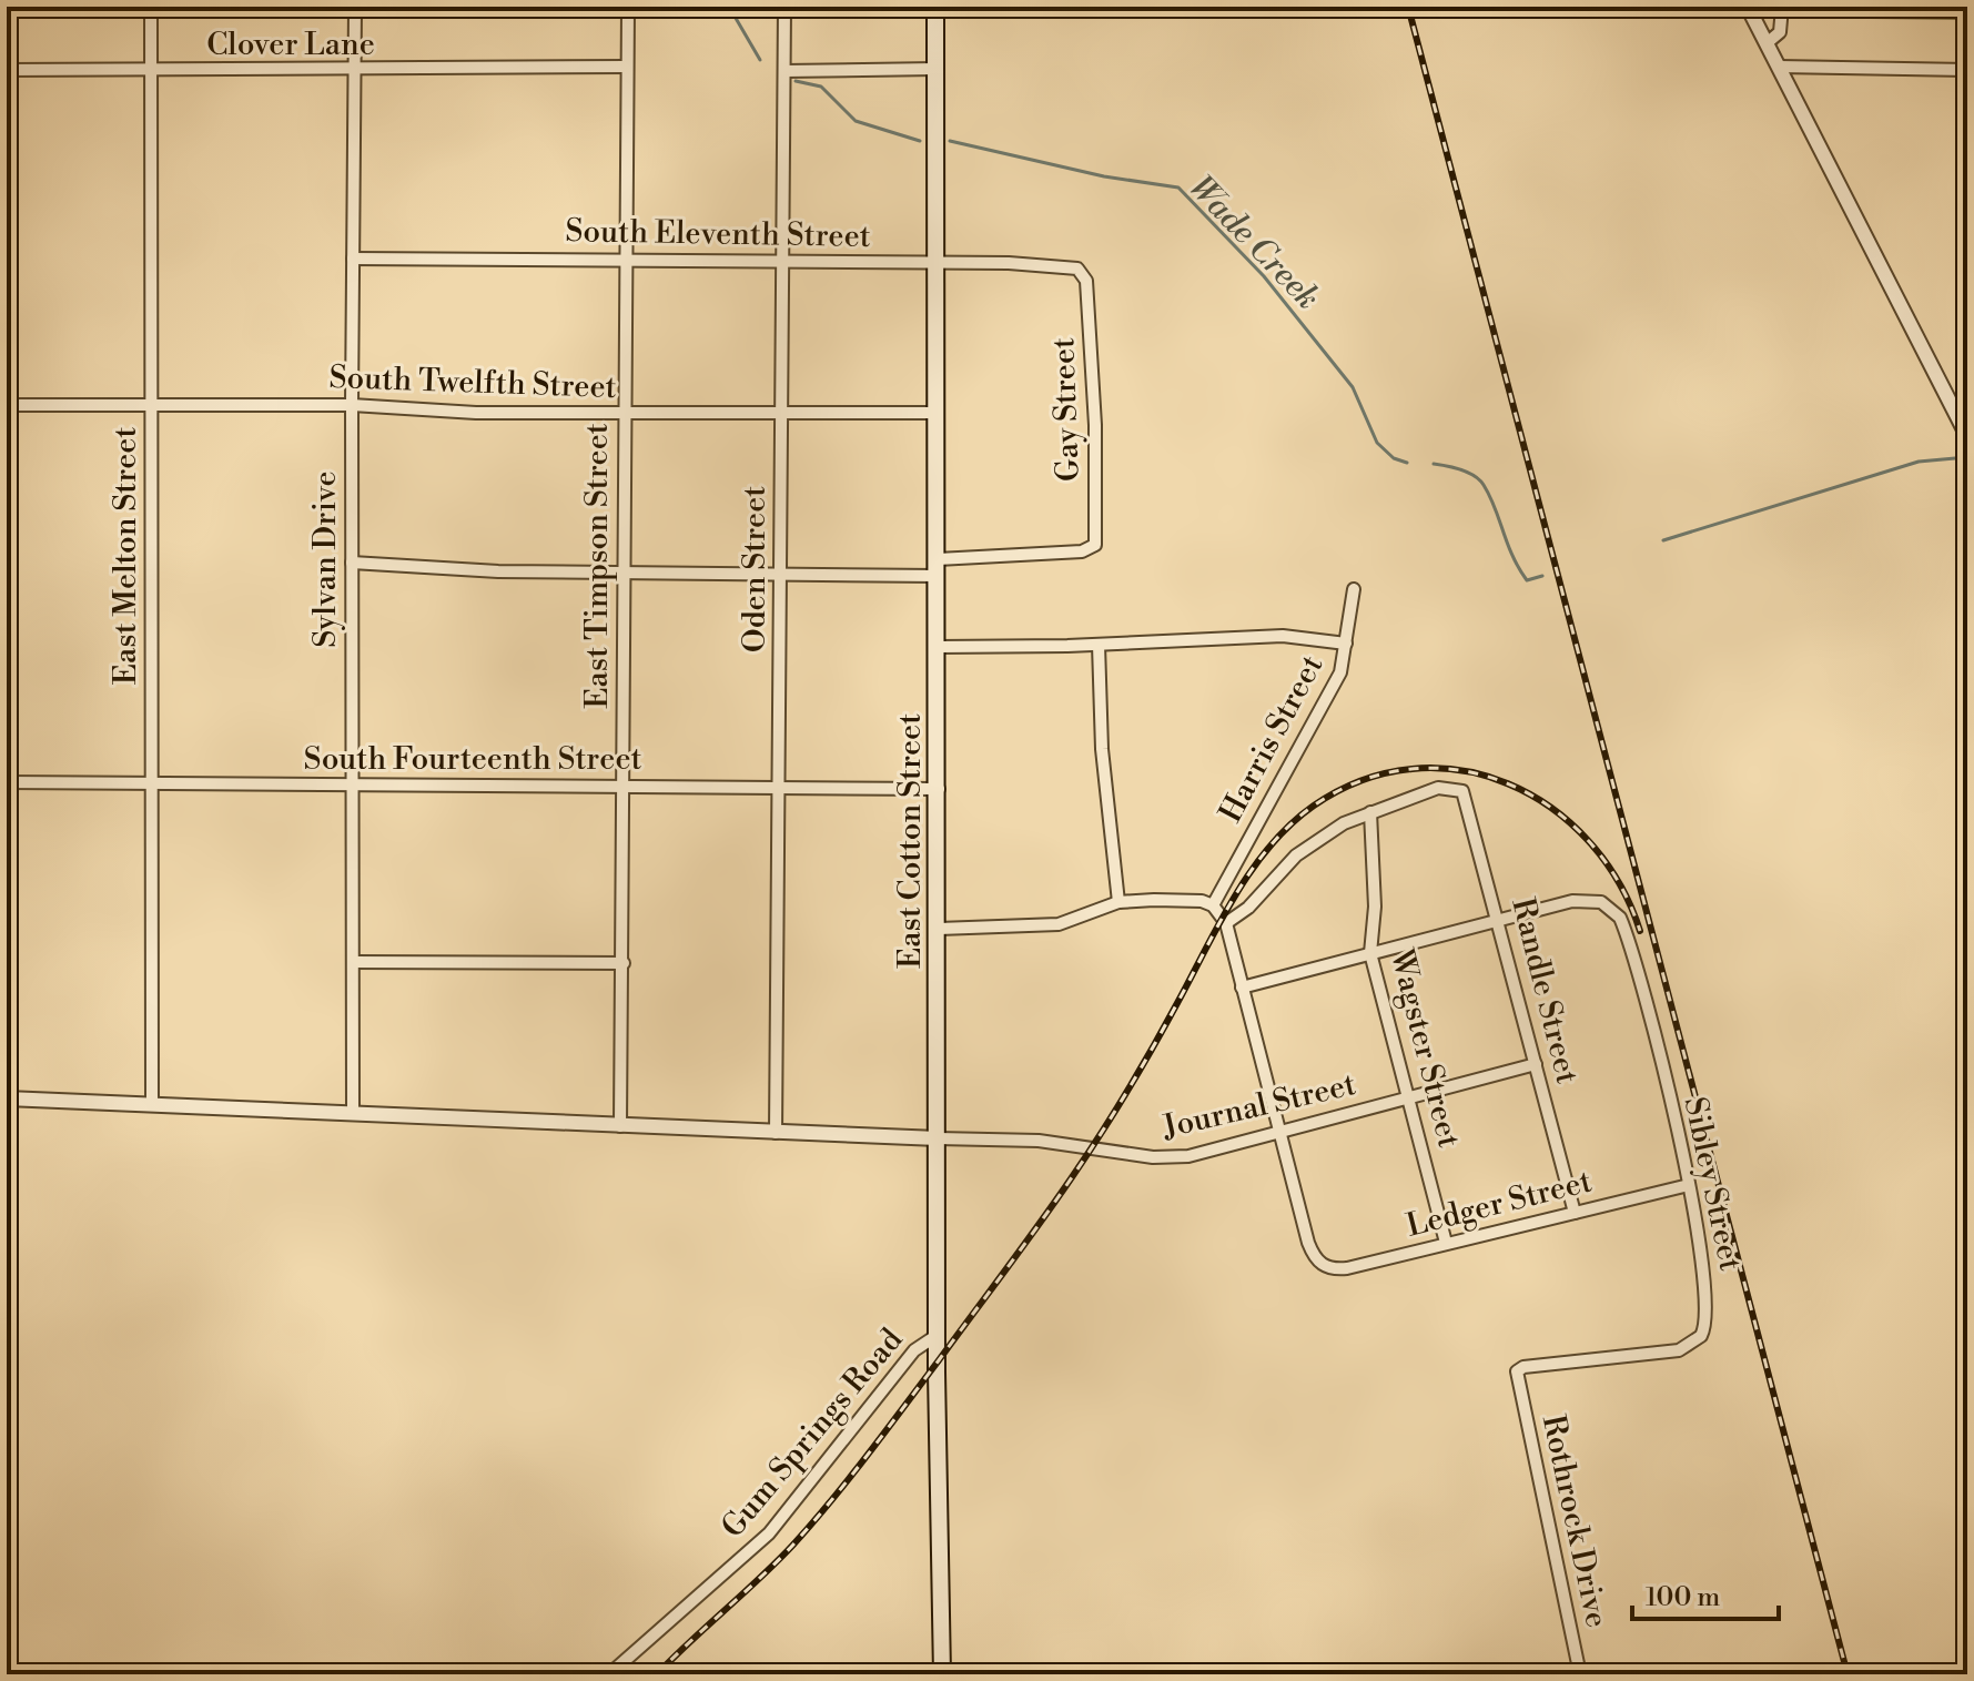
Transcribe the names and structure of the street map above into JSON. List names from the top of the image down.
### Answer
{
  "streets": {
    "main road": ["East Cotton Street"],
    "street": [
      "Clover Lane",
      "South Eleventh Street",
      "South Twelfth Street",
      "Gay Street",
      "East Melton Street",
      "Sylvan Drive",
      "East Timpson Street",
      "Oden Street",
      "Harris Street",
      "South Fourteenth Street",
      "Randle Street",
      "Wagster Street",
      "Journal Street",
      "Sibley Street",
      "Ledger Street",
      "Gum Springs Road",
      "Rothrock Drive"
    ]
  },
  "crossings": [
    ["Clover Lane", "East Melton Street"],
    ["Clover Lane", "Sylvan Drive"],
    ["Clover Lane", "East Timpson Street"],
    ["South Eleventh Street", "Gay Street"],
    ["South Eleventh Street", "Sylvan Drive"],
    ["South Eleventh Street", "East Timpson Street"],
    ["South Eleventh Street", "Oden Street"],
    ["South Eleventh Street", "East Cotton Street"],
    ["South Twelfth Street", "East Melton Street"],
    ["South Twelfth Street", "Sylvan Drive"],
    ["South Twelfth Street", "East Timpson Street"],
    ["South Twelfth Street", "Oden Street"],
    ["South Twelfth Street", "East Cotton Street"],
    ["Gay Street", "East Cotton Street"],
    ["East Melton Street", "South Fourteenth Street"],
    ["Sylvan Drive", "South Fourteenth Street"],
    ["East Timpson Street", "South Fourteenth Street"],
    ["Oden Street", "South Fourteenth Street"],
    ["South Fourteenth Street", "East Cotton Street"],
    ["East Cotton Street", "Journal Street"],
    ["East Cotton Street", "Gum Springs Road"],
    ["Randle Street", "Wagster Street"],
    ["Randle Street", "Journal Street"],
    ["Randle Street", "Sibley Street"],
    ["Randle Street", "Ledger Street"],
    ["Wagster Street", "Journal Street"],
    ["Wagster Street", "Ledger Street"],
    ["Journal Street", "Ledger Street"],
    ["Sibley Street", "Ledger Street"],
    ["Sibley Street", "Rothrock Drive"]
  ],
  "water": ["Wade Creek"],
  "scale_bar": "100 m"
}
